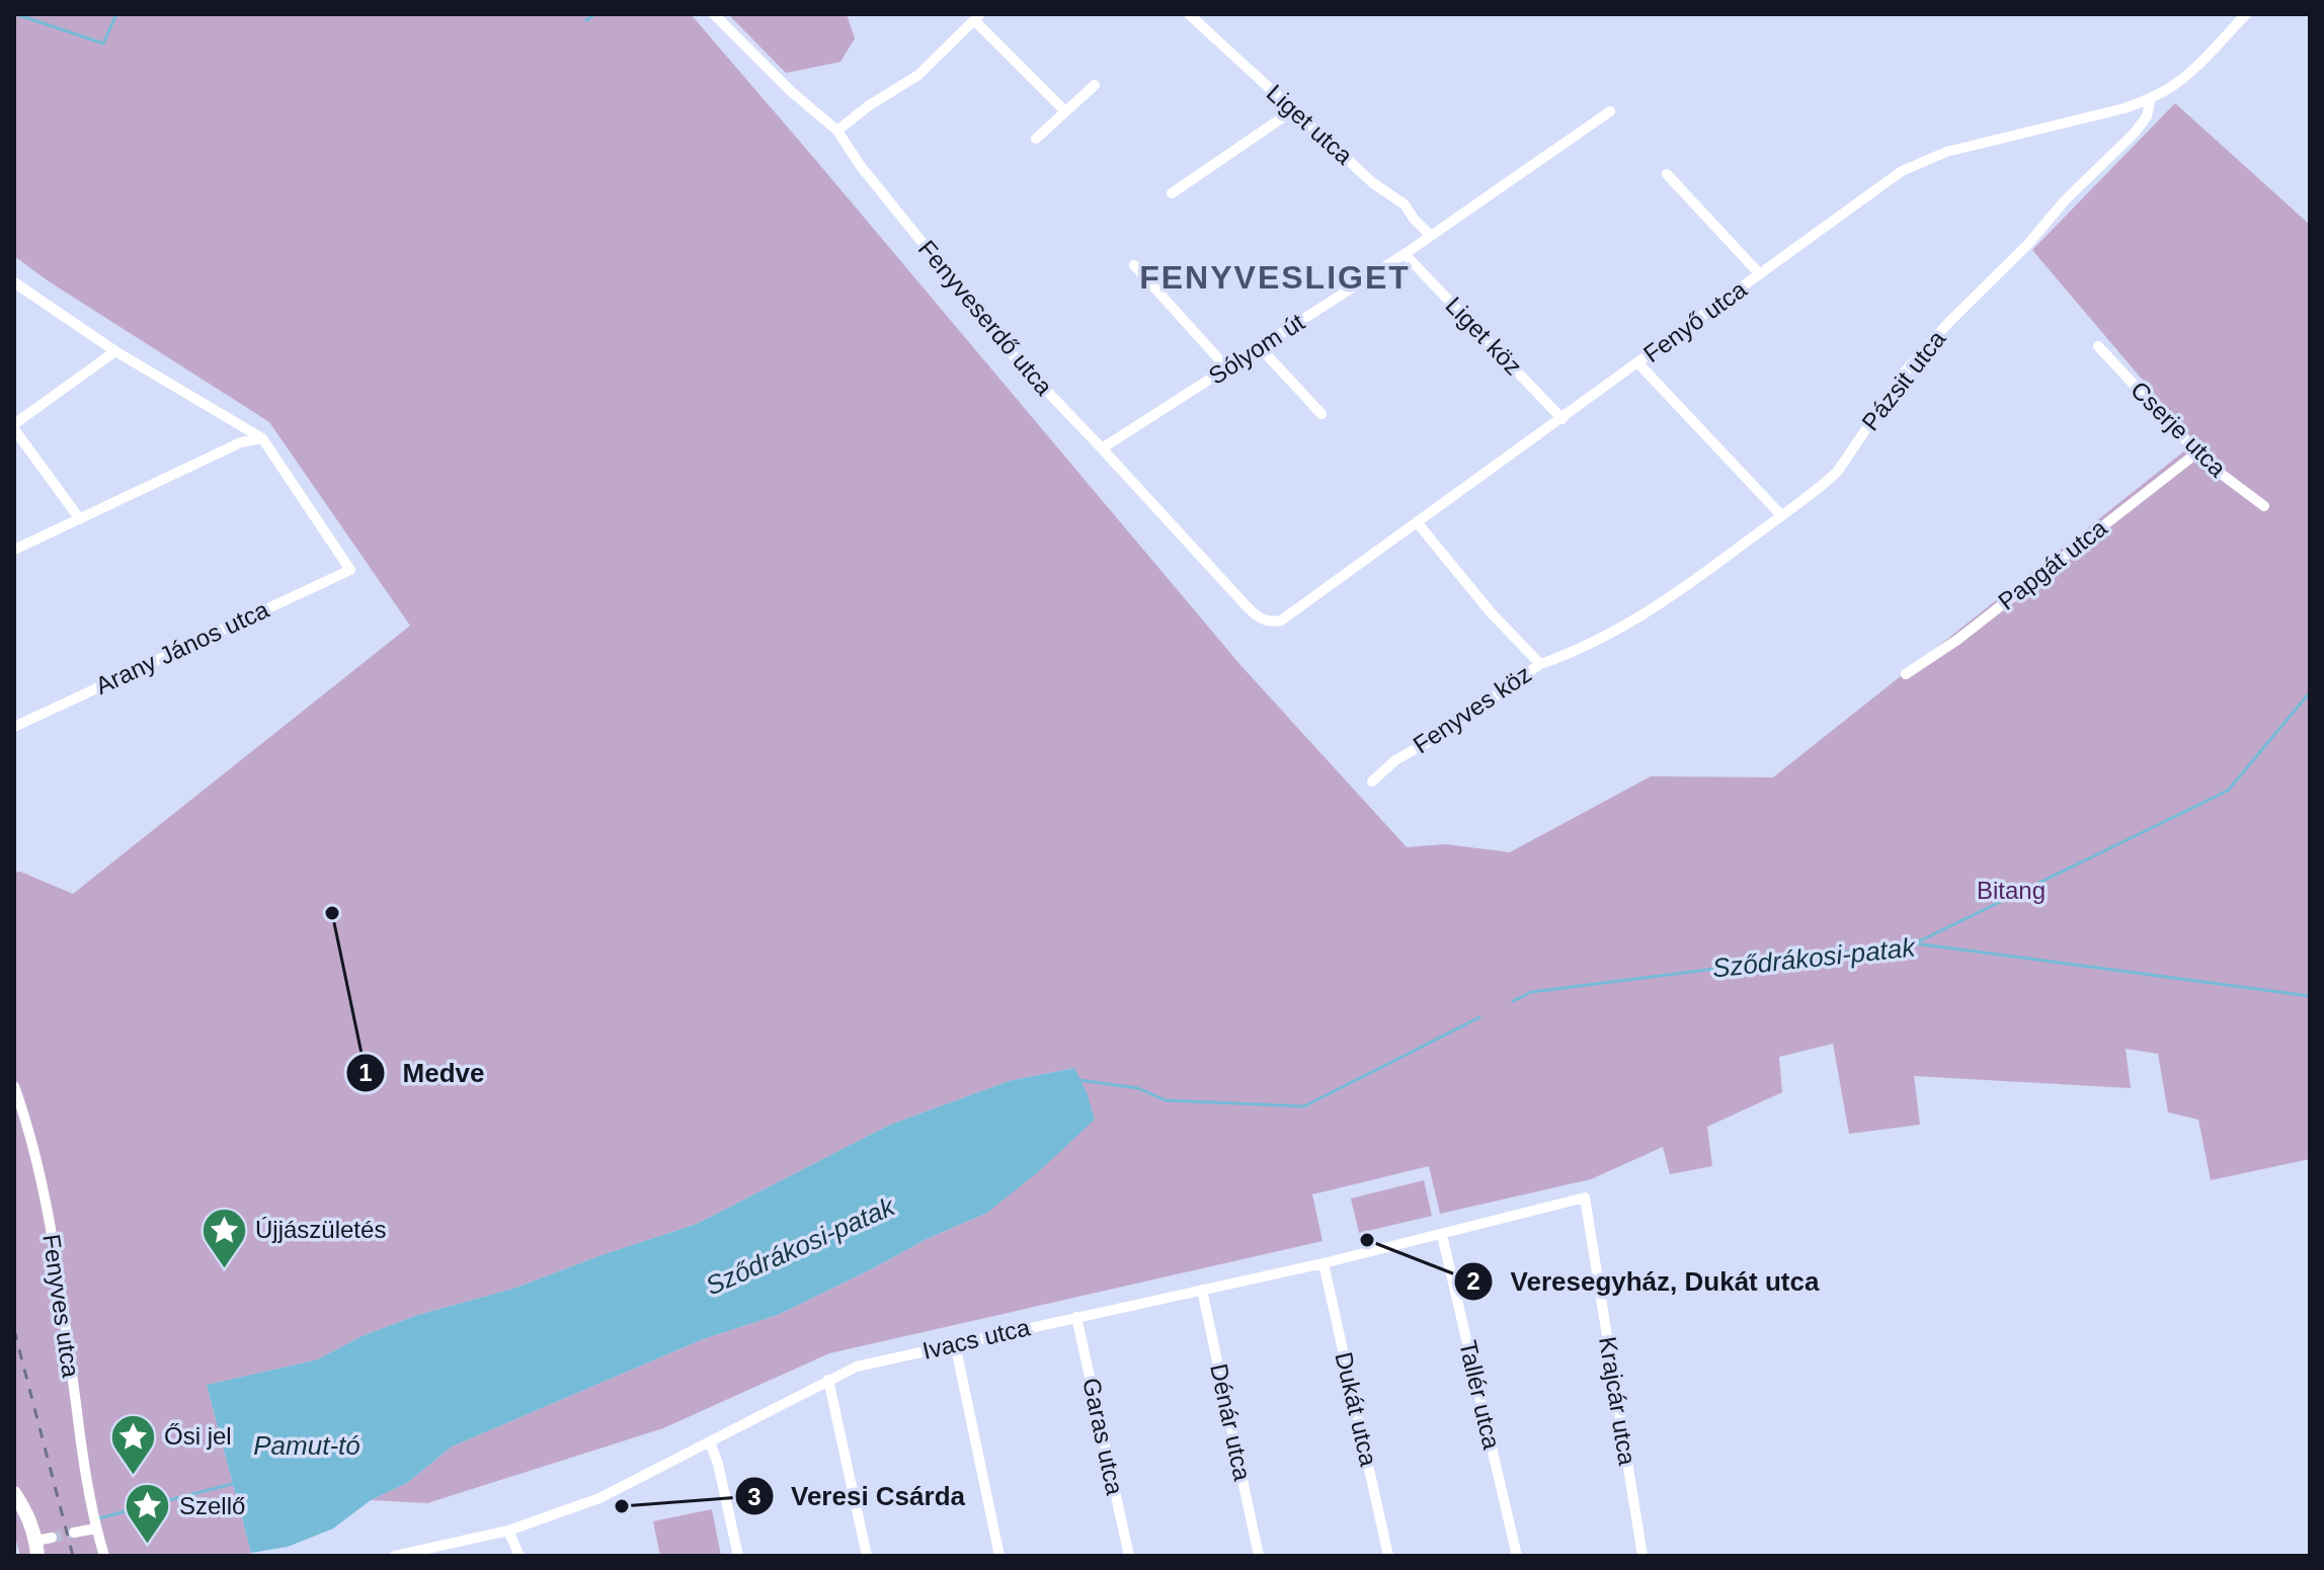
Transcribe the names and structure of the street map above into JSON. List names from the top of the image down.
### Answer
{
  "streets": {
    "street": [
      "Liget utca",
      "Fenyveserdő utca",
      "Fenyő utca",
      "Liget köz",
      "Sólyom út",
      "Pázsit utca",
      "Cserje utca",
      "Papgát utca",
      "Arany János utca",
      "Fenyves köz",
      "Fenyves utca",
      "Ivacs utca",
      "Tallér utca",
      "Krajcár utca",
      "Dukát utca",
      "Dénár utca",
      "Garas utca"
    ]
  },
  "crossings": [
    ["Liget utca", "Sólyom út"],
    ["Fenyveserdő utca", "Fenyő utca"],
    ["Fenyveserdő utca", "Sólyom út"],
    ["Fenyő utca", "Liget köz"],
    ["Fenyő utca", "Pázsit utca"],
    ["Fenyő utca", "Fenyves köz"],
    ["Liget köz", "Sólyom út"],
    ["Pázsit utca", "Fenyves köz"],
    ["Cserje utca", "Papgát utca"],
    ["Ivacs utca", "Tallér utca"],
    ["Ivacs utca", "Krajcár utca"],
    ["Ivacs utca", "Dukát utca"],
    ["Ivacs utca", "Dénár utca"],
    ["Ivacs utca", "Garas utca"]
  ],
  "districts": ["FENYVESLIGET"],
  "water": ["Sződrákosi-patak", "Pamut-tó"],
  "parks": ["Bitang"],
  "places": {
    "other": ["Medve", "Veresegyház, Dukát utca", "Veresi Csárda"],
    "place": ["Újjászületés", "Ősi jel", "Szellő"]
  }
}
